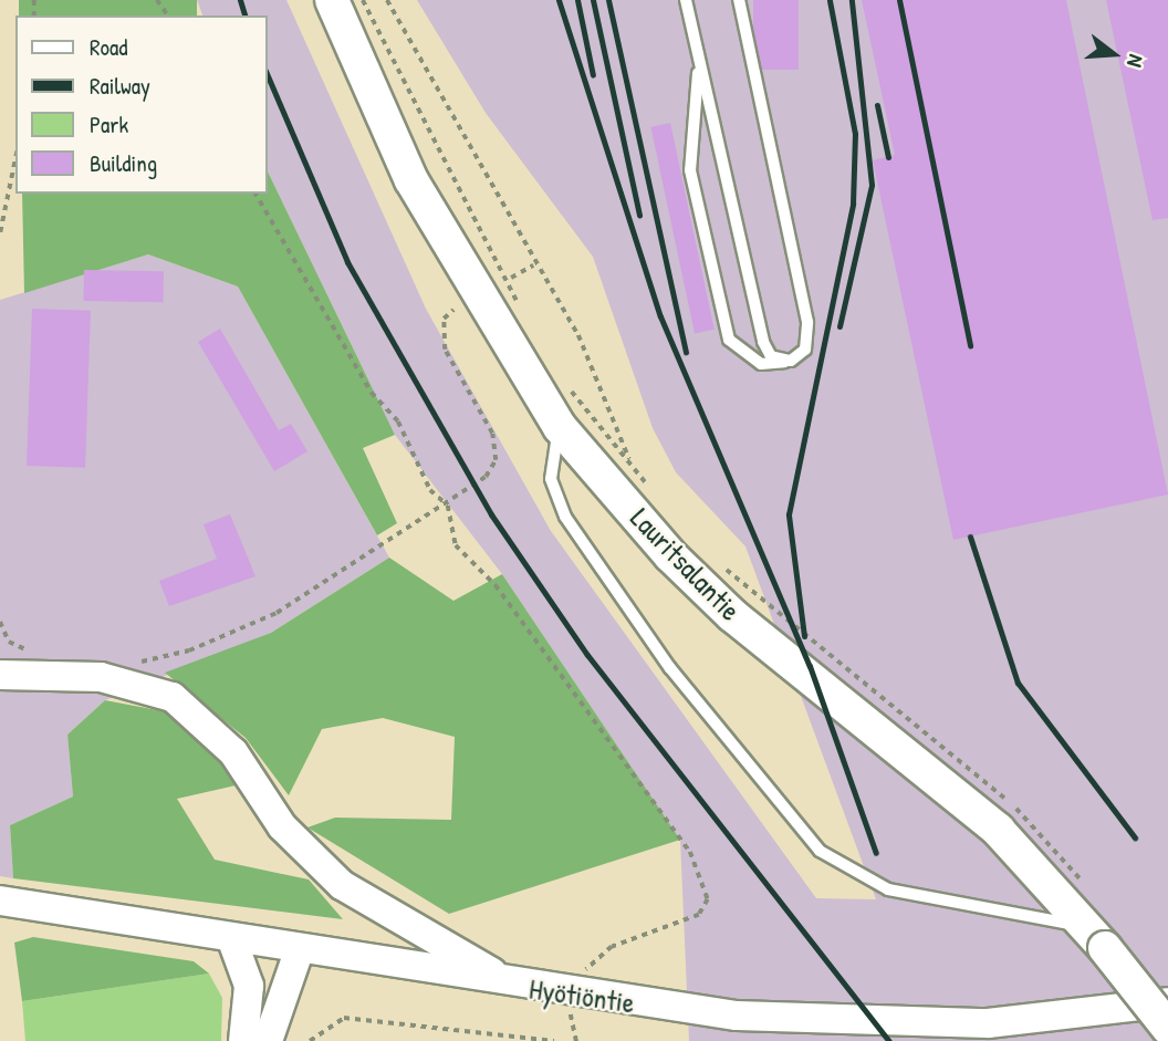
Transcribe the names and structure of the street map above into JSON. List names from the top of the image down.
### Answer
{
  "streets": {
    "main road": ["Lauritsalantie", "Hyötiöntie"]
  },
  "legend": [
    "Road",
    "Railway",
    "Park",
    "Building"
  ],
  "north": "right"
}
